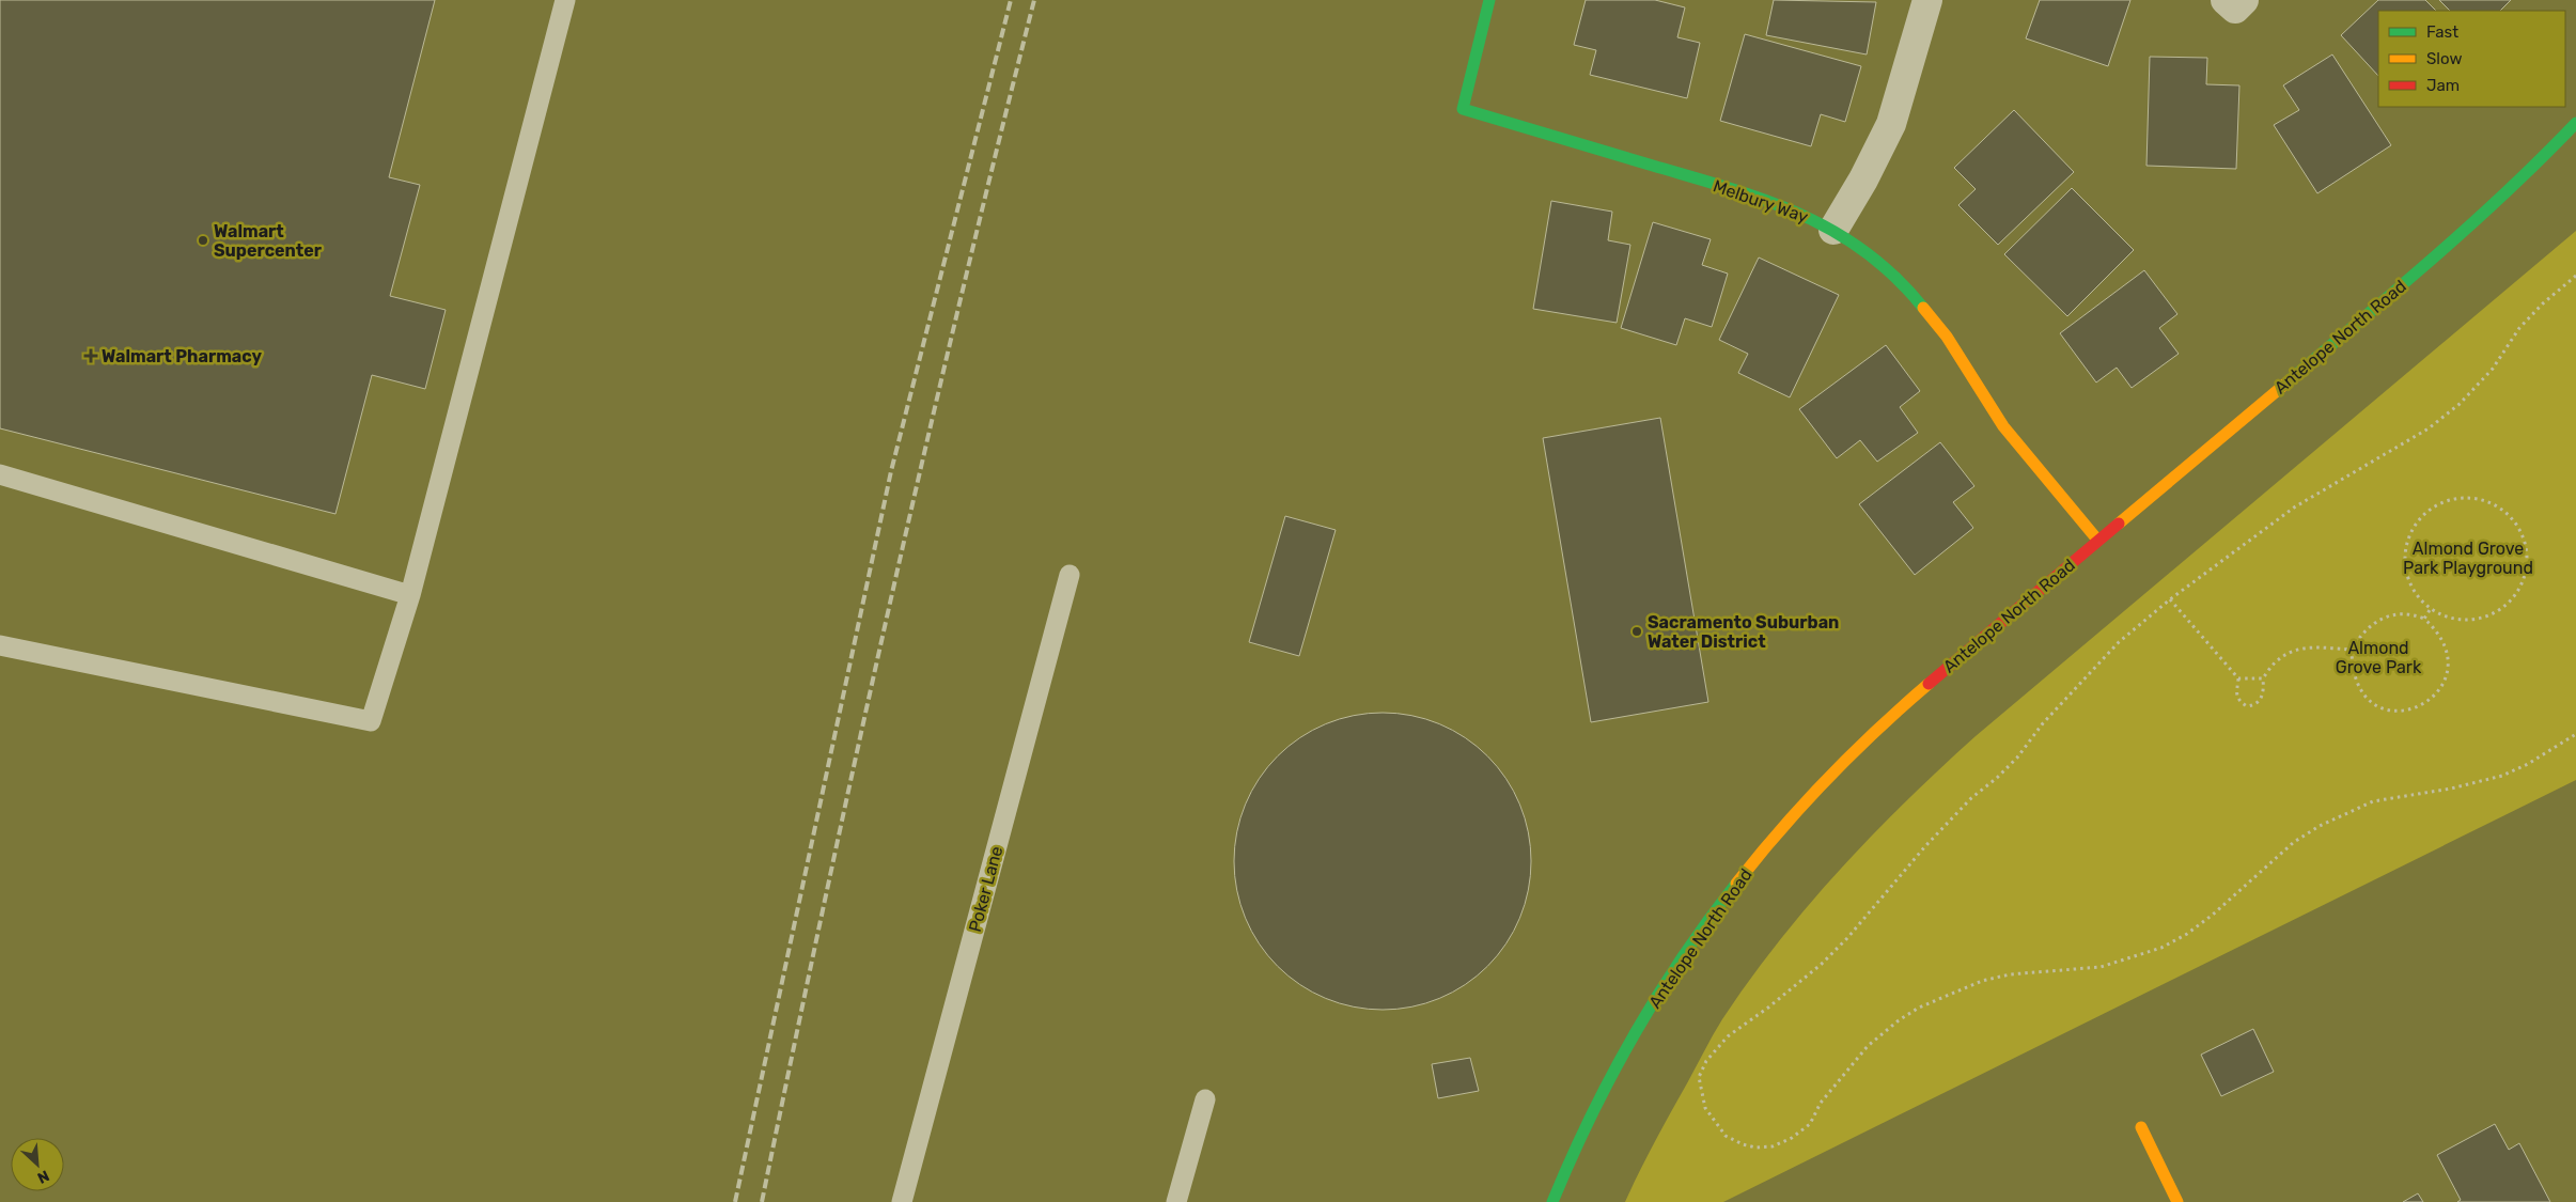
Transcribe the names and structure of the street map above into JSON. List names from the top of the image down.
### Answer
{
  "streets": {
    "main road": ["Melbury Way", "Antelope North Road"],
    "lane": ["Poker Lane"]
  },
  "crossings": [
    ["Melbury Way", "Antelope North Road"]
  ],
  "parks": ["Almond Grove Park Playground", "Almond Grove Park"],
  "places": {
    "other": ["Walmart Supercenter", "Sacramento Suburban Water District"],
    "health": ["Walmart Pharmacy"]
  },
  "legend": ["Fast", "Slow", "Jam"],
  "north": "bottom right"
}
